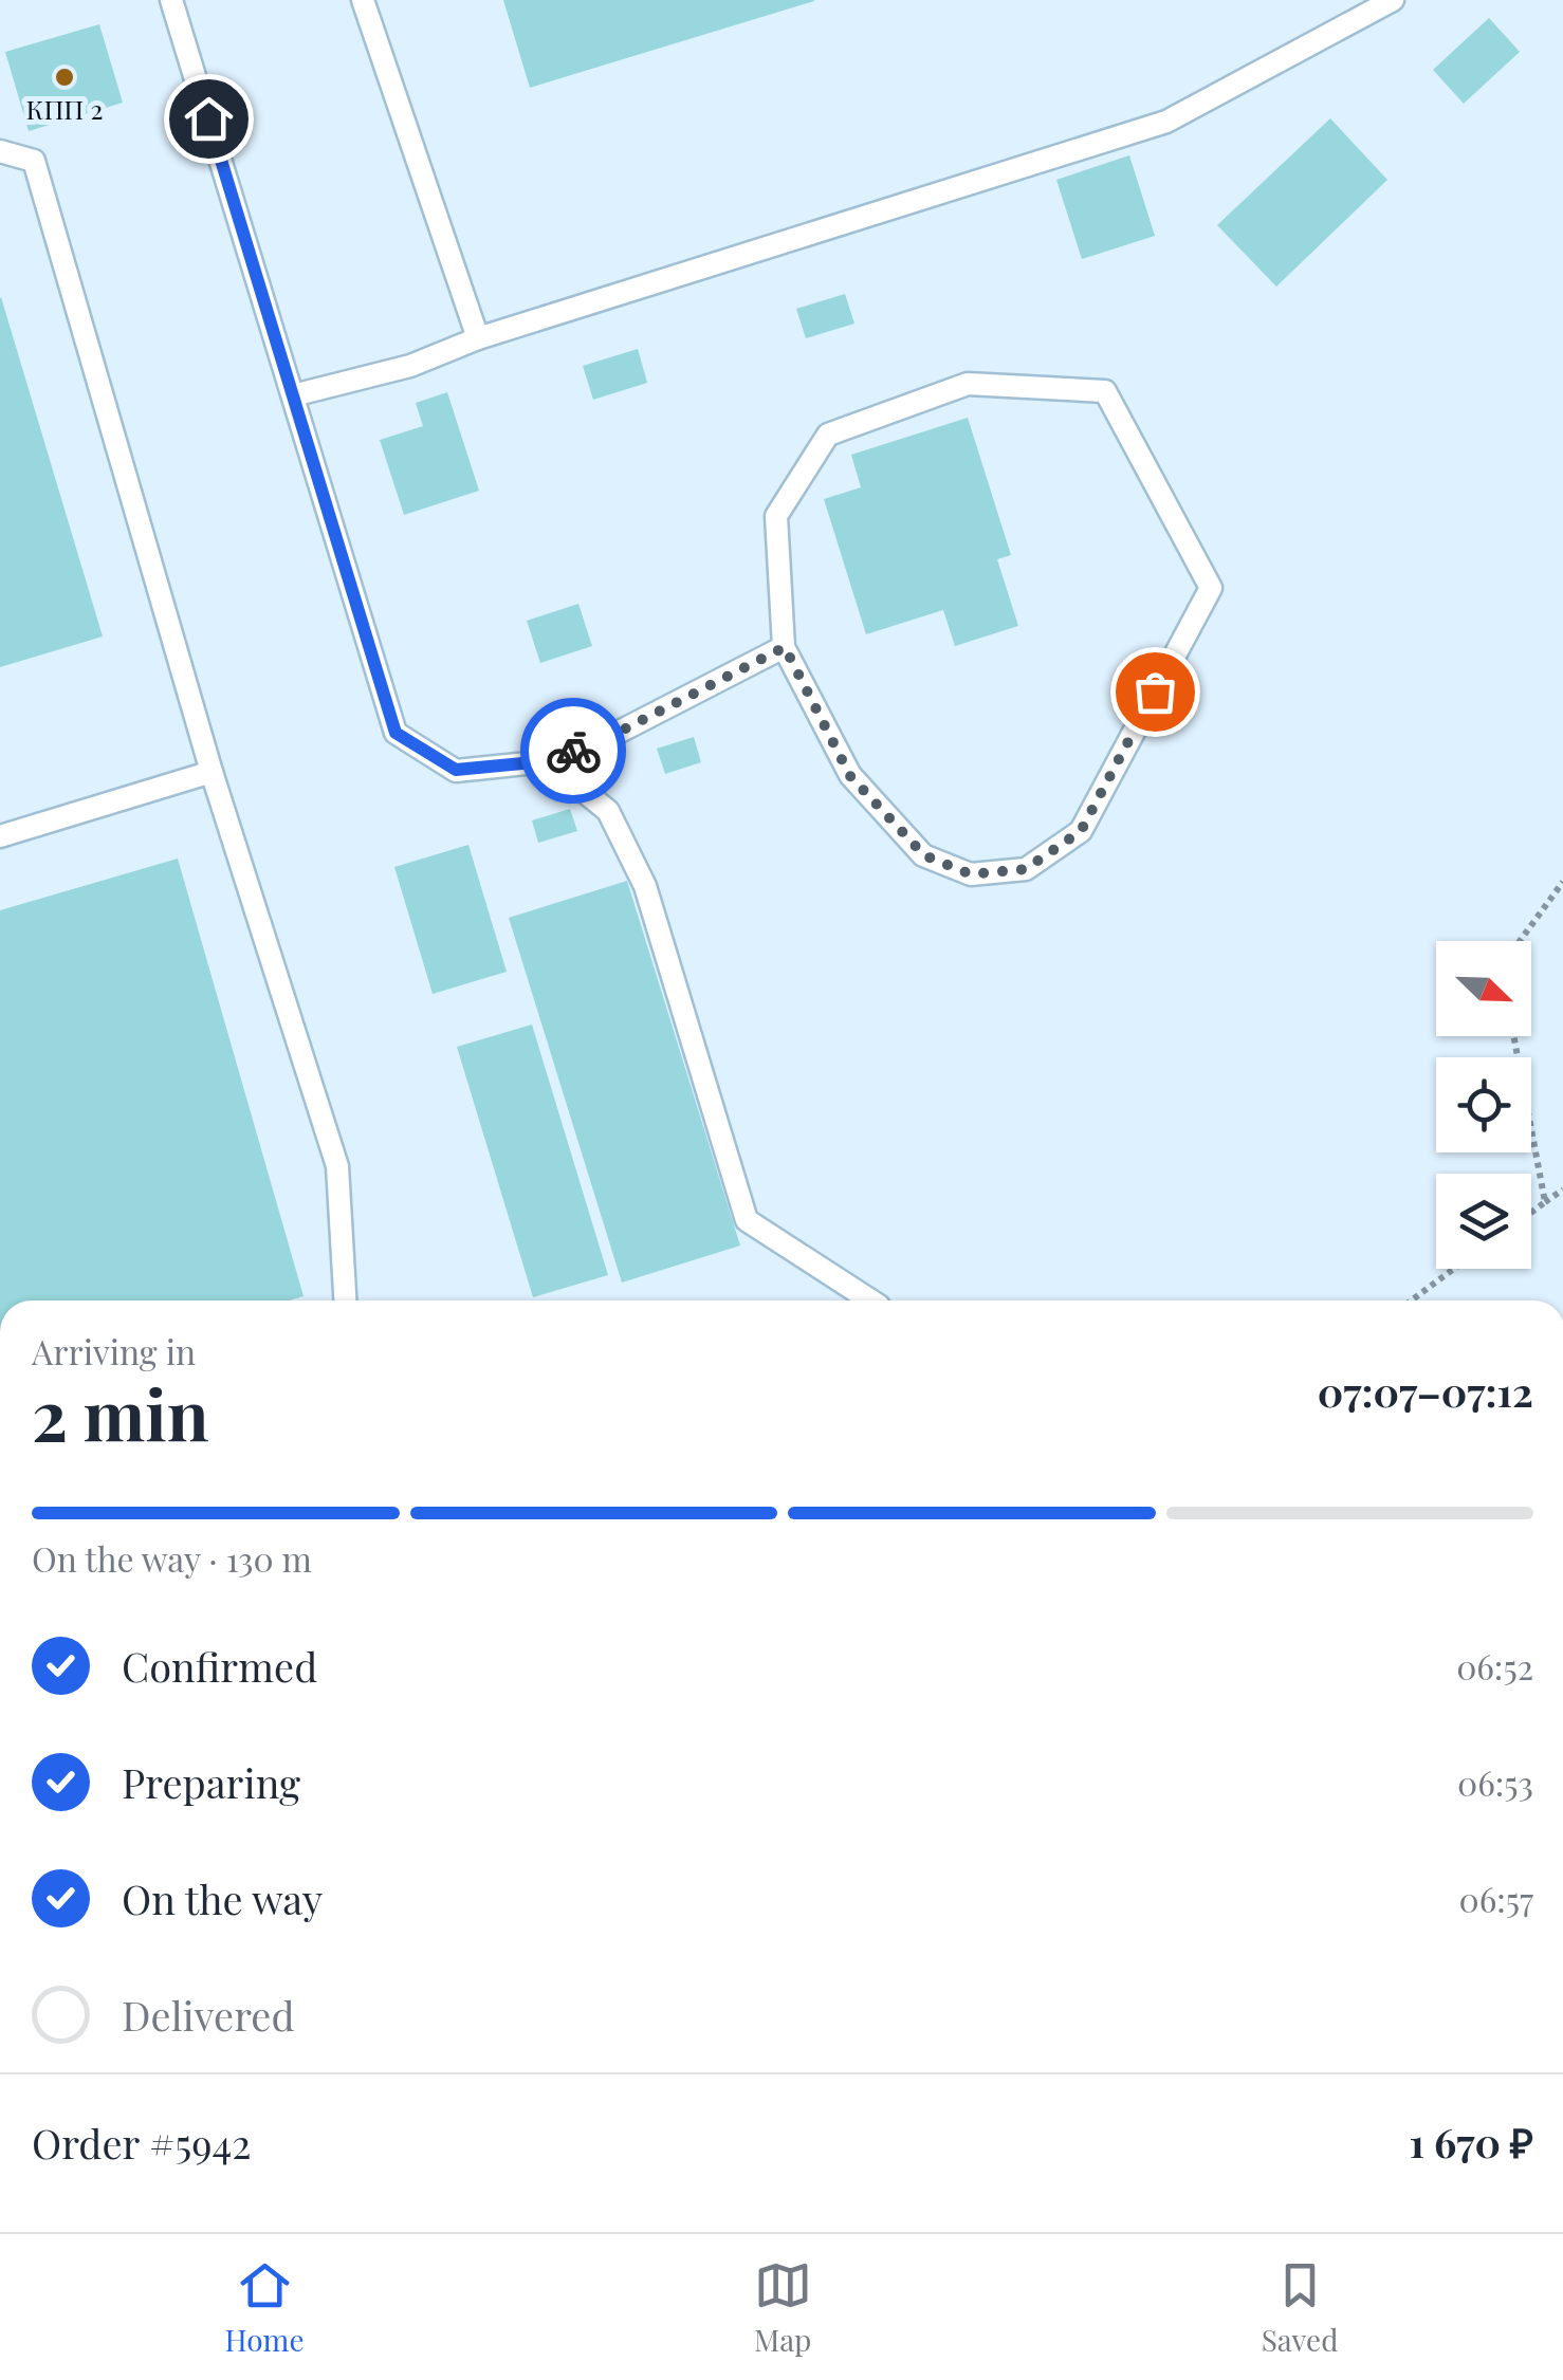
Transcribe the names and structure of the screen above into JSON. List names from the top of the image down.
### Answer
{
  "places": ["КПП 2"],
  "north": "bottom right",
  "page": {
    "heading": ["2 min", "Arriving in", "07:07–07:12"],
    "panel": ["Order #5942", "1 670 ₽"],
    "bar": "On the way · 130 m",
    "list": [
      ["Confirmed", "06:52"],
      ["Preparing", "06:53"],
      ["On the way", "06:57"],
      "Delivered"
    ],
    "tabs": ["Home", "Map", "Saved"]
  }
}
